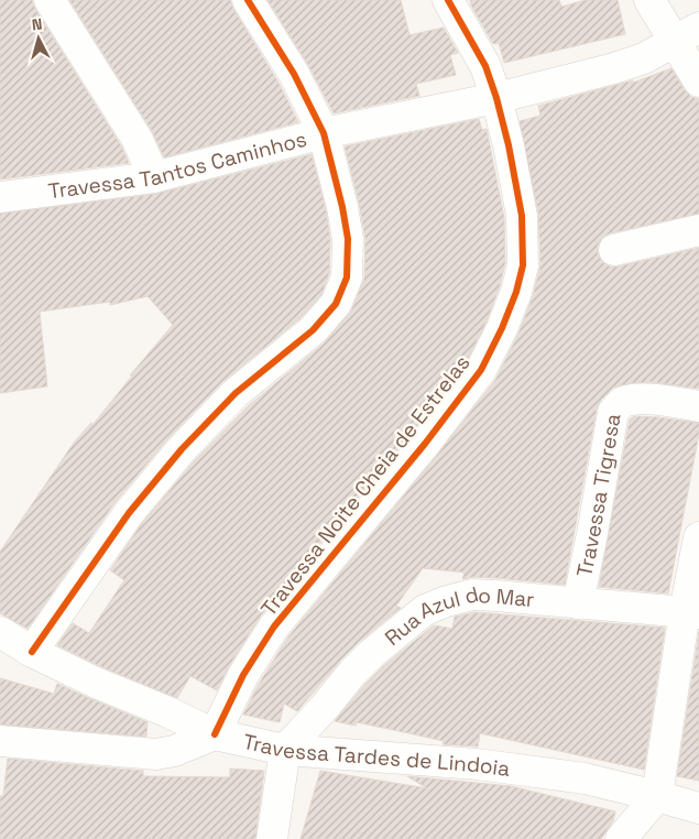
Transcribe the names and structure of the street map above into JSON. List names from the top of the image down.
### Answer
{
  "streets": {
    "street": [
      "Travessa Tantos Caminhos",
      "Travessa Noite Cheia de Estrelas",
      "Travessa Tigresa",
      "Rua Azul do Mar",
      "Travessa Tardes de Lindoia"
    ]
  },
  "crossings": [
    ["Travessa Tantos Caminhos", "Travessa Noite Cheia de Estrelas"],
    ["Travessa Noite Cheia de Estrelas", "Travessa Tardes de Lindoia"],
    ["Travessa Tigresa", "Rua Azul do Mar"],
    ["Rua Azul do Mar", "Travessa Tardes de Lindoia"]
  ],
  "north": "top"
}
